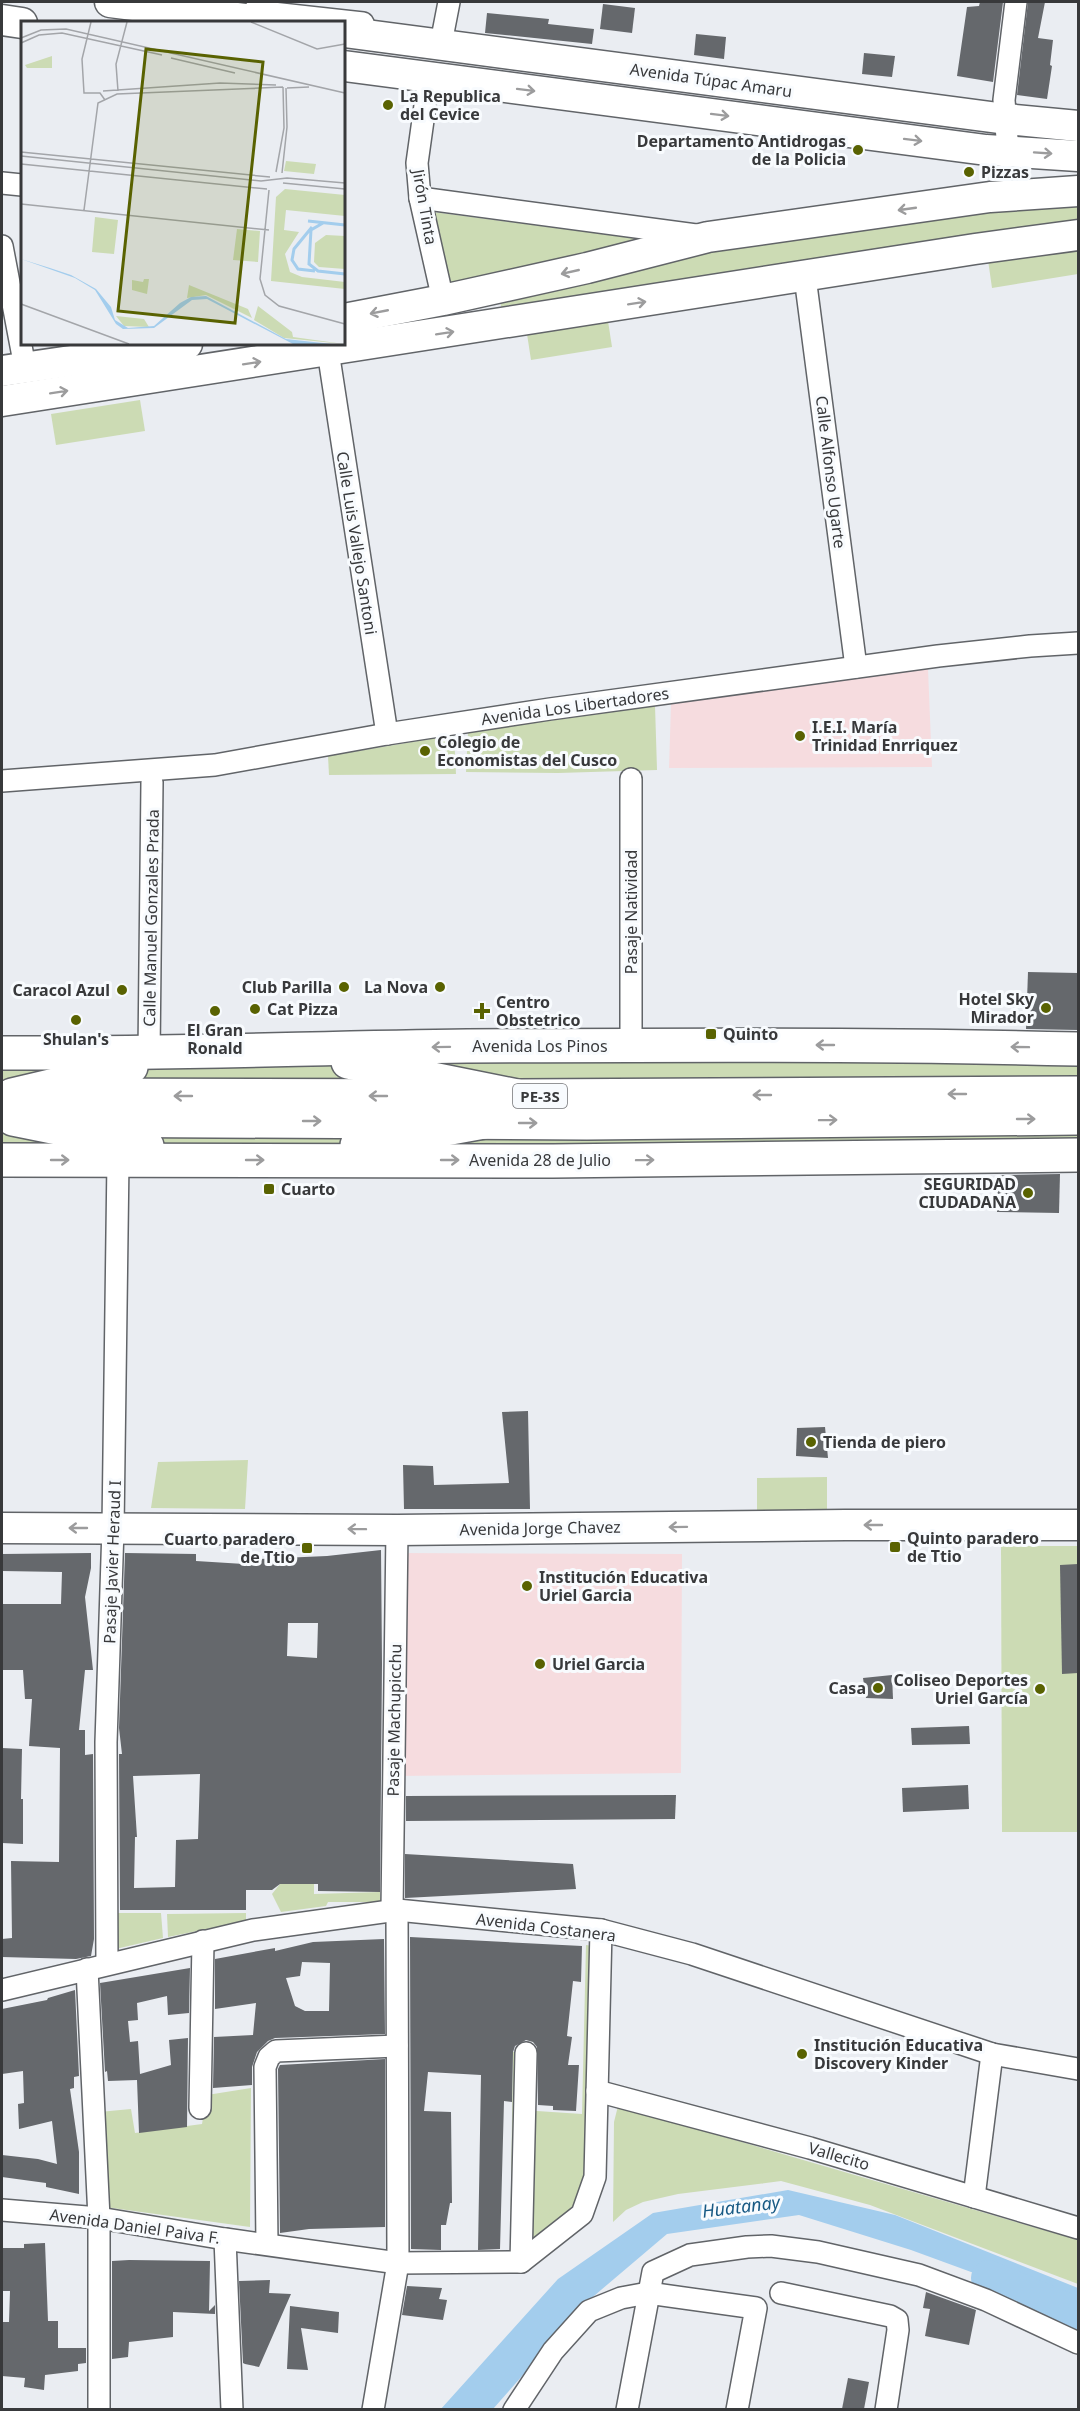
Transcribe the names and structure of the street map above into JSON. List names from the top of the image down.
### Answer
{
  "streets": {
    "main road": ["Avenida Los Pinos", "PE-3S", "Avenida 28 de Julio"],
    "street": [
      "Avenida Túpac Amaru",
      "Jirón Tinta",
      "Calle Alfonso Ugarte",
      "Calle Luis Vallejo Santoni",
      "Avenida Los Libertadores",
      "Pasaje Natividad",
      "Calle Manuel Gonzales Prada",
      "Avenida Jorge Chavez",
      "Pasaje Javier Heraud I",
      "Pasaje Machupicchu",
      "Avenida Costanera",
      "Vallecito",
      "Avenida Daniel Paiva F."
    ]
  },
  "crossings": [
    ["Avenida Túpac Amaru", "Jirón Tinta"],
    ["Calle Alfonso Ugarte", "Avenida Los Libertadores"],
    ["Calle Luis Vallejo Santoni", "Avenida Los Libertadores"],
    ["Pasaje Natividad", "Avenida Los Pinos"],
    ["Calle Manuel Gonzales Prada", "Avenida Los Pinos"],
    ["Avenida 28 de Julio", "Pasaje Javier Heraud I"],
    ["Avenida Jorge Chavez", "Pasaje Javier Heraud I"],
    ["Avenida Jorge Chavez", "Pasaje Machupicchu"],
    ["Pasaje Javier Heraud I", "Avenida Costanera"],
    ["Pasaje Javier Heraud I", "Avenida Daniel Paiva F."],
    ["Pasaje Machupicchu", "Avenida Costanera"],
    ["Pasaje Machupicchu", "Avenida Daniel Paiva F."]
  ],
  "one_way": ["Avenida Jorge Chavez"],
  "water": ["Huatanay"],
  "places": {
    "other": [
      "La Republica del Cevice",
      "Departamento Antidrogas de la Policia",
      "Pizzas",
      "I.E.I. María Trinidad Enrriquez",
      "Colegio de Economistas del Cusco",
      "Club Parilla",
      "La Nova",
      "Caracol Azul",
      "Hotel Sky Mirador",
      "Cat Pizza",
      "El Gran Ronald",
      "Shulan's",
      "SEGURIDAD CIUDADANA",
      "Tienda de piero",
      "Institución Educativa Uriel Garcia",
      "Uriel Garcia",
      "Casa",
      "Coliseo Deportes Uriel García",
      "Institución Educativa Discovery Kinder"
    ],
    "health": ["Centro Obstetrico"],
    "transit": [
      "Quinto",
      "Cuarto",
      "Quinto paradero de Ttio",
      "Cuarto paradero de Ttio"
    ]
  }
}
